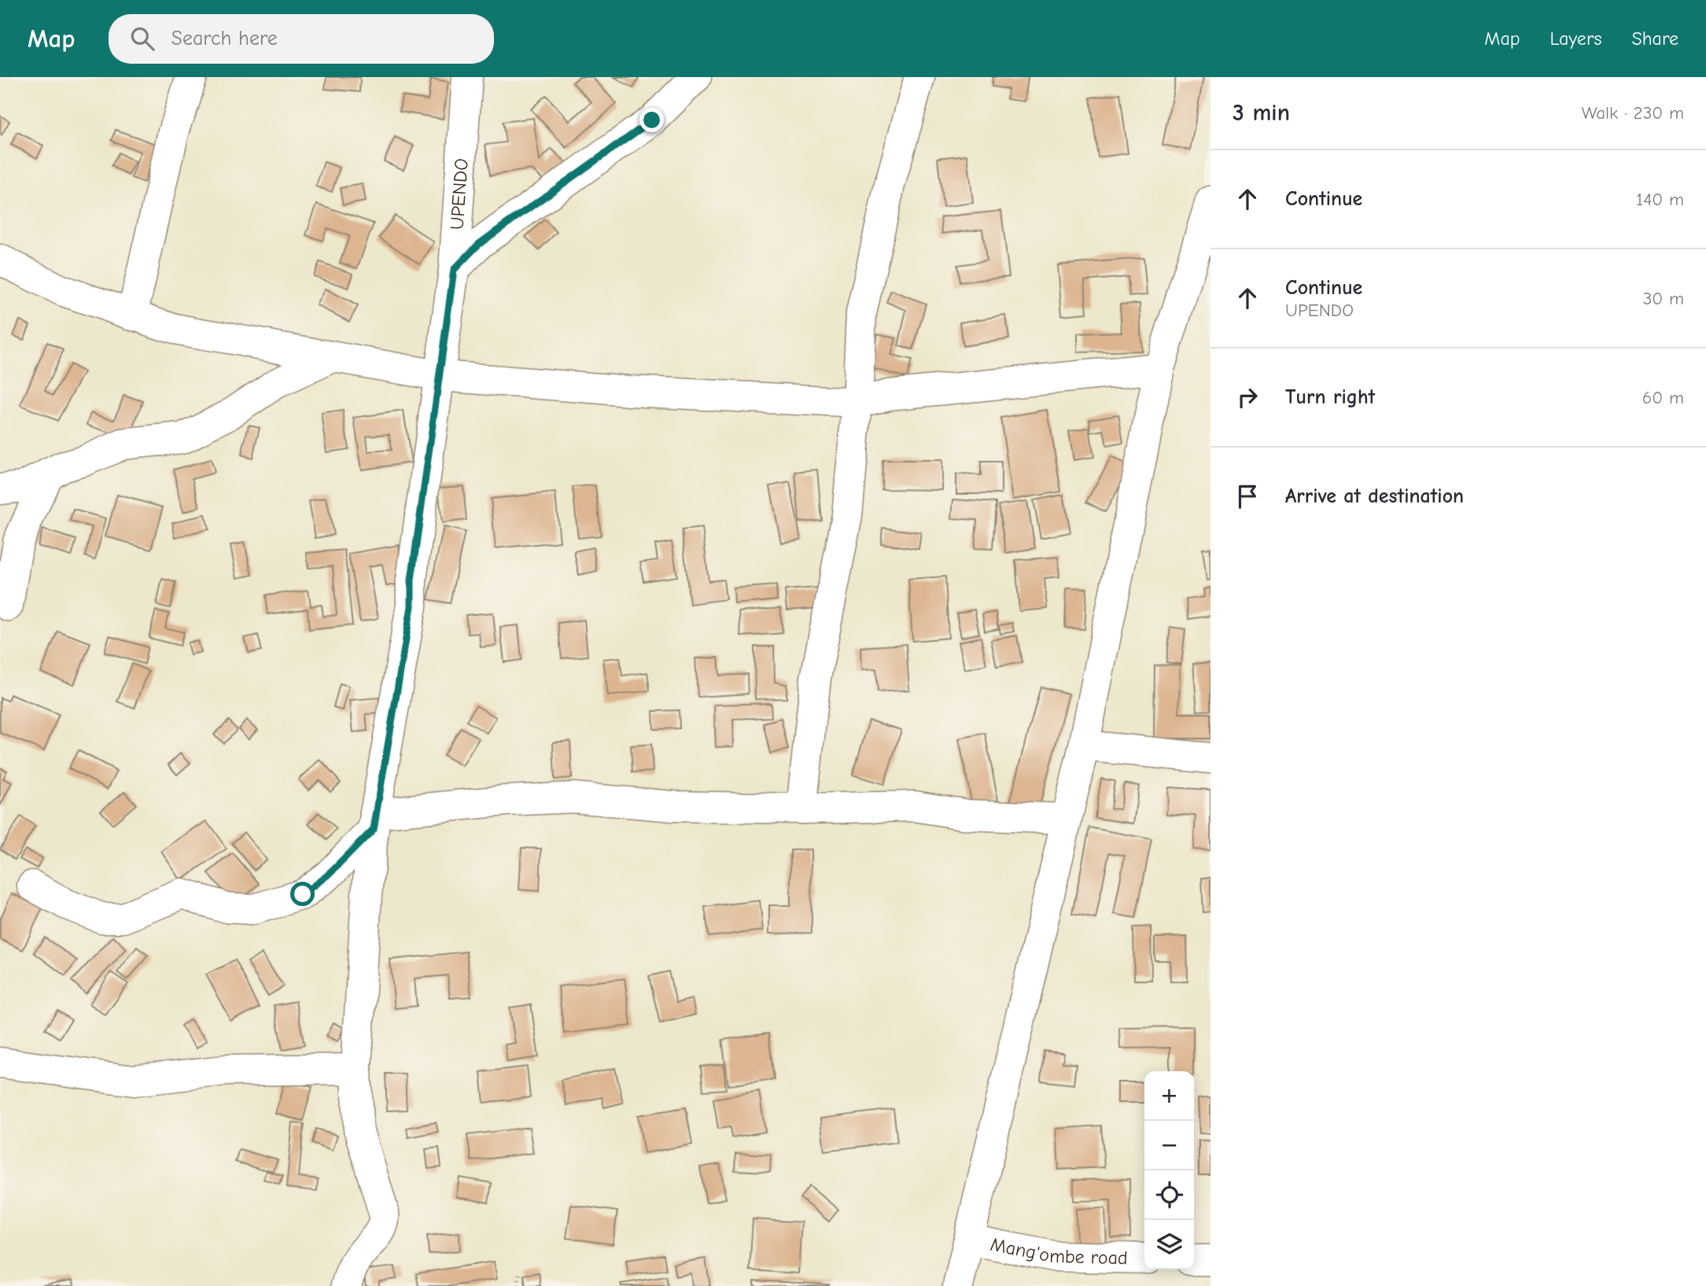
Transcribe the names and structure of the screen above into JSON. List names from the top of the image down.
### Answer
{
  "streets": {
    "street": ["UPENDO", "Mang'ombe road"]
  },
  "page": {
    "header": "Map",
    "search": "Search here",
    "nav": ["Map", "Layers", "Share"],
    "heading": ["3 min", "Walk · 230 m"],
    "list": [
      ["Continue", "140 m"],
      ["Continue", "UPENDO", "30 m"],
      ["Turn right", "60 m"],
      "Arrive at destination"
    ],
    "map_buttons": ["+", "−"]
  }
}
